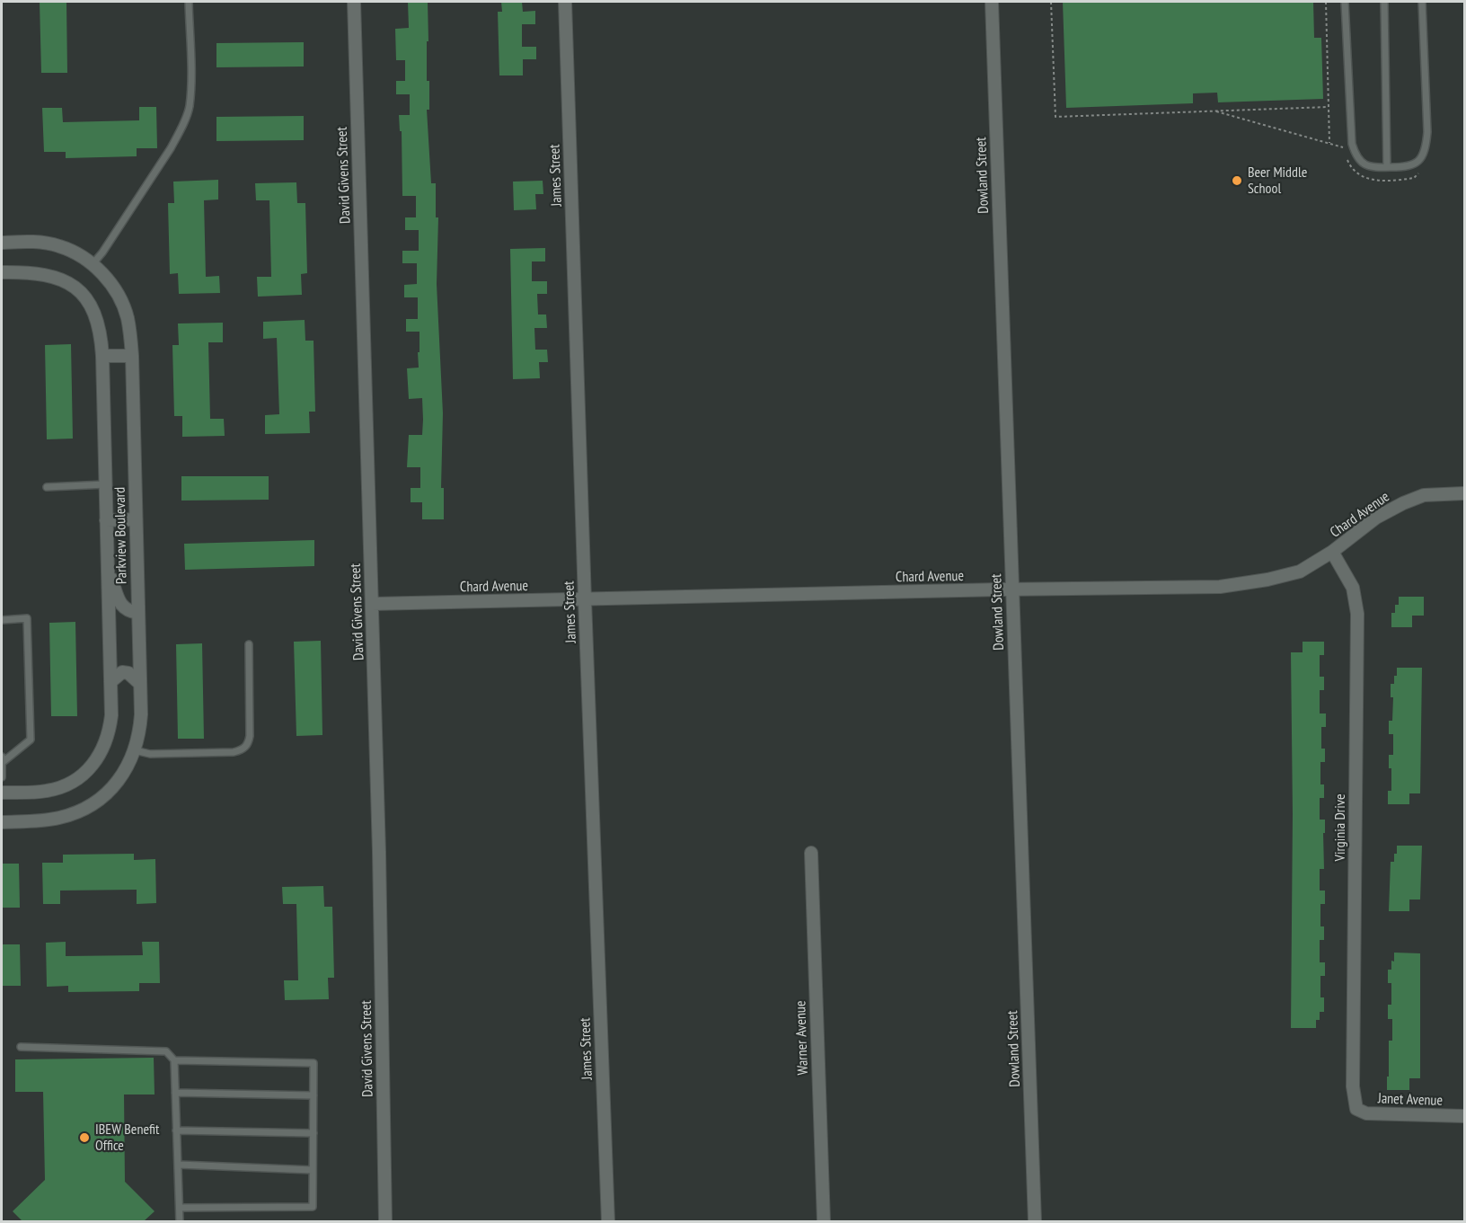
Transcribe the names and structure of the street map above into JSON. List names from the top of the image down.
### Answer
{
  "streets": {
    "street": [
      "David Givens Street",
      "James Street",
      "Dowland Street",
      "Chard Avenue",
      "Parkview Boulevard",
      "Virginia Drive",
      "Warner Avenue",
      "Janet Avenue"
    ]
  },
  "crossings": [
    ["David Givens Street", "Chard Avenue"],
    ["James Street", "Chard Avenue"],
    ["Dowland Street", "Chard Avenue"],
    ["Chard Avenue", "Virginia Drive"],
    ["Virginia Drive", "Janet Avenue"]
  ],
  "places": ["Beer Middle School", "IBEW Benefit Office"]
}
